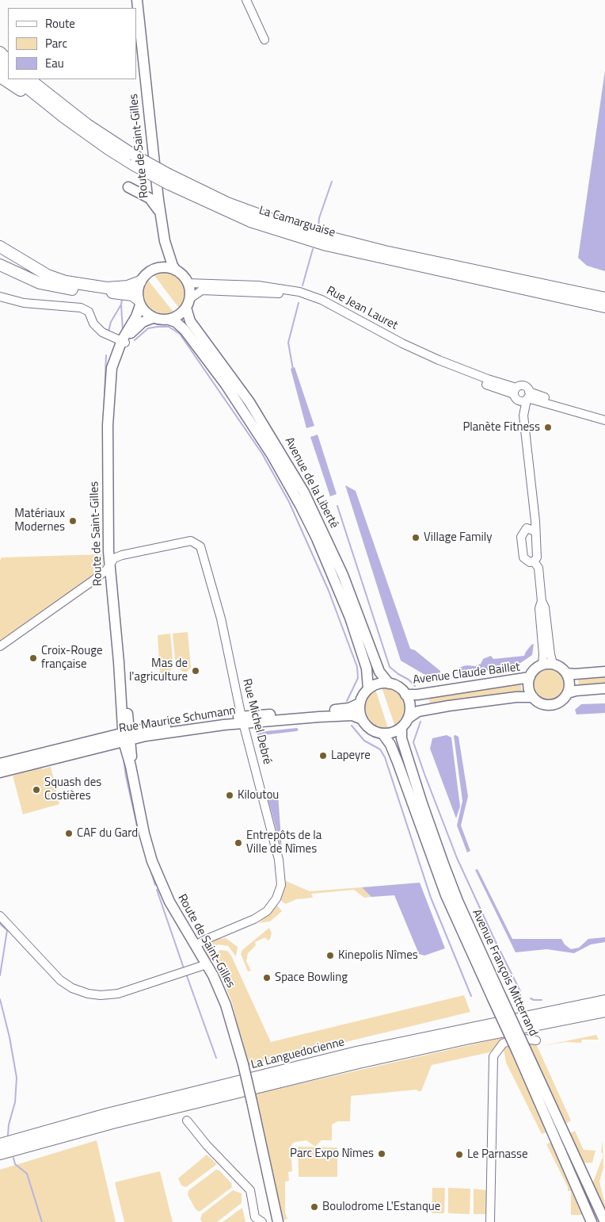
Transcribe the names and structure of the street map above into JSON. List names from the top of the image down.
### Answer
{
  "streets": {
    "highway": ["La Camarguaise", "La Languedocienne"],
    "main road": [
      "Route de Saint-Gilles",
      "Avenue de la Liberté",
      "Avenue Claude Baillet",
      "Rue Maurice Schumann",
      "Avenue François Mitterrand"
    ],
    "street": ["Rue Jean Lauret", "Rue Michel Debré"]
  },
  "crossings": [
    ["Route de Saint-Gilles", "Rue Jean Lauret"],
    ["Route de Saint-Gilles", "Avenue de la Liberté"],
    ["Route de Saint-Gilles", "Rue Maurice Schumann"],
    ["Route de Saint-Gilles", "Rue Michel Debré"],
    ["Rue Jean Lauret", "Avenue de la Liberté"],
    ["Avenue de la Liberté", "Avenue Claude Baillet"],
    ["Avenue de la Liberté", "Rue Maurice Schumann"],
    ["Avenue de la Liberté", "Avenue François Mitterrand"],
    ["Avenue Claude Baillet", "Rue Maurice Schumann"],
    ["Avenue Claude Baillet", "Avenue François Mitterrand"],
    ["Rue Maurice Schumann", "Rue Michel Debré"],
    ["Rue Maurice Schumann", "Avenue François Mitterrand"]
  ],
  "places": [
    "Planète Fitness",
    "Matériaux Modernes",
    "Village Family",
    "Croix-Rouge française",
    "Mas de l'agriculture",
    "Lapeyre",
    "Squash des Costières",
    "Kiloutou",
    "CAF du Gard",
    "Entrepôts de la Ville de Nîmes",
    "Kinepolis Nîmes",
    "Space Bowling",
    "Parc Expo Nîmes",
    "Le Parnasse",
    "Boulodrome L'Estanque"
  ],
  "legend": ["Route", "Parc", "Eau"]
}
